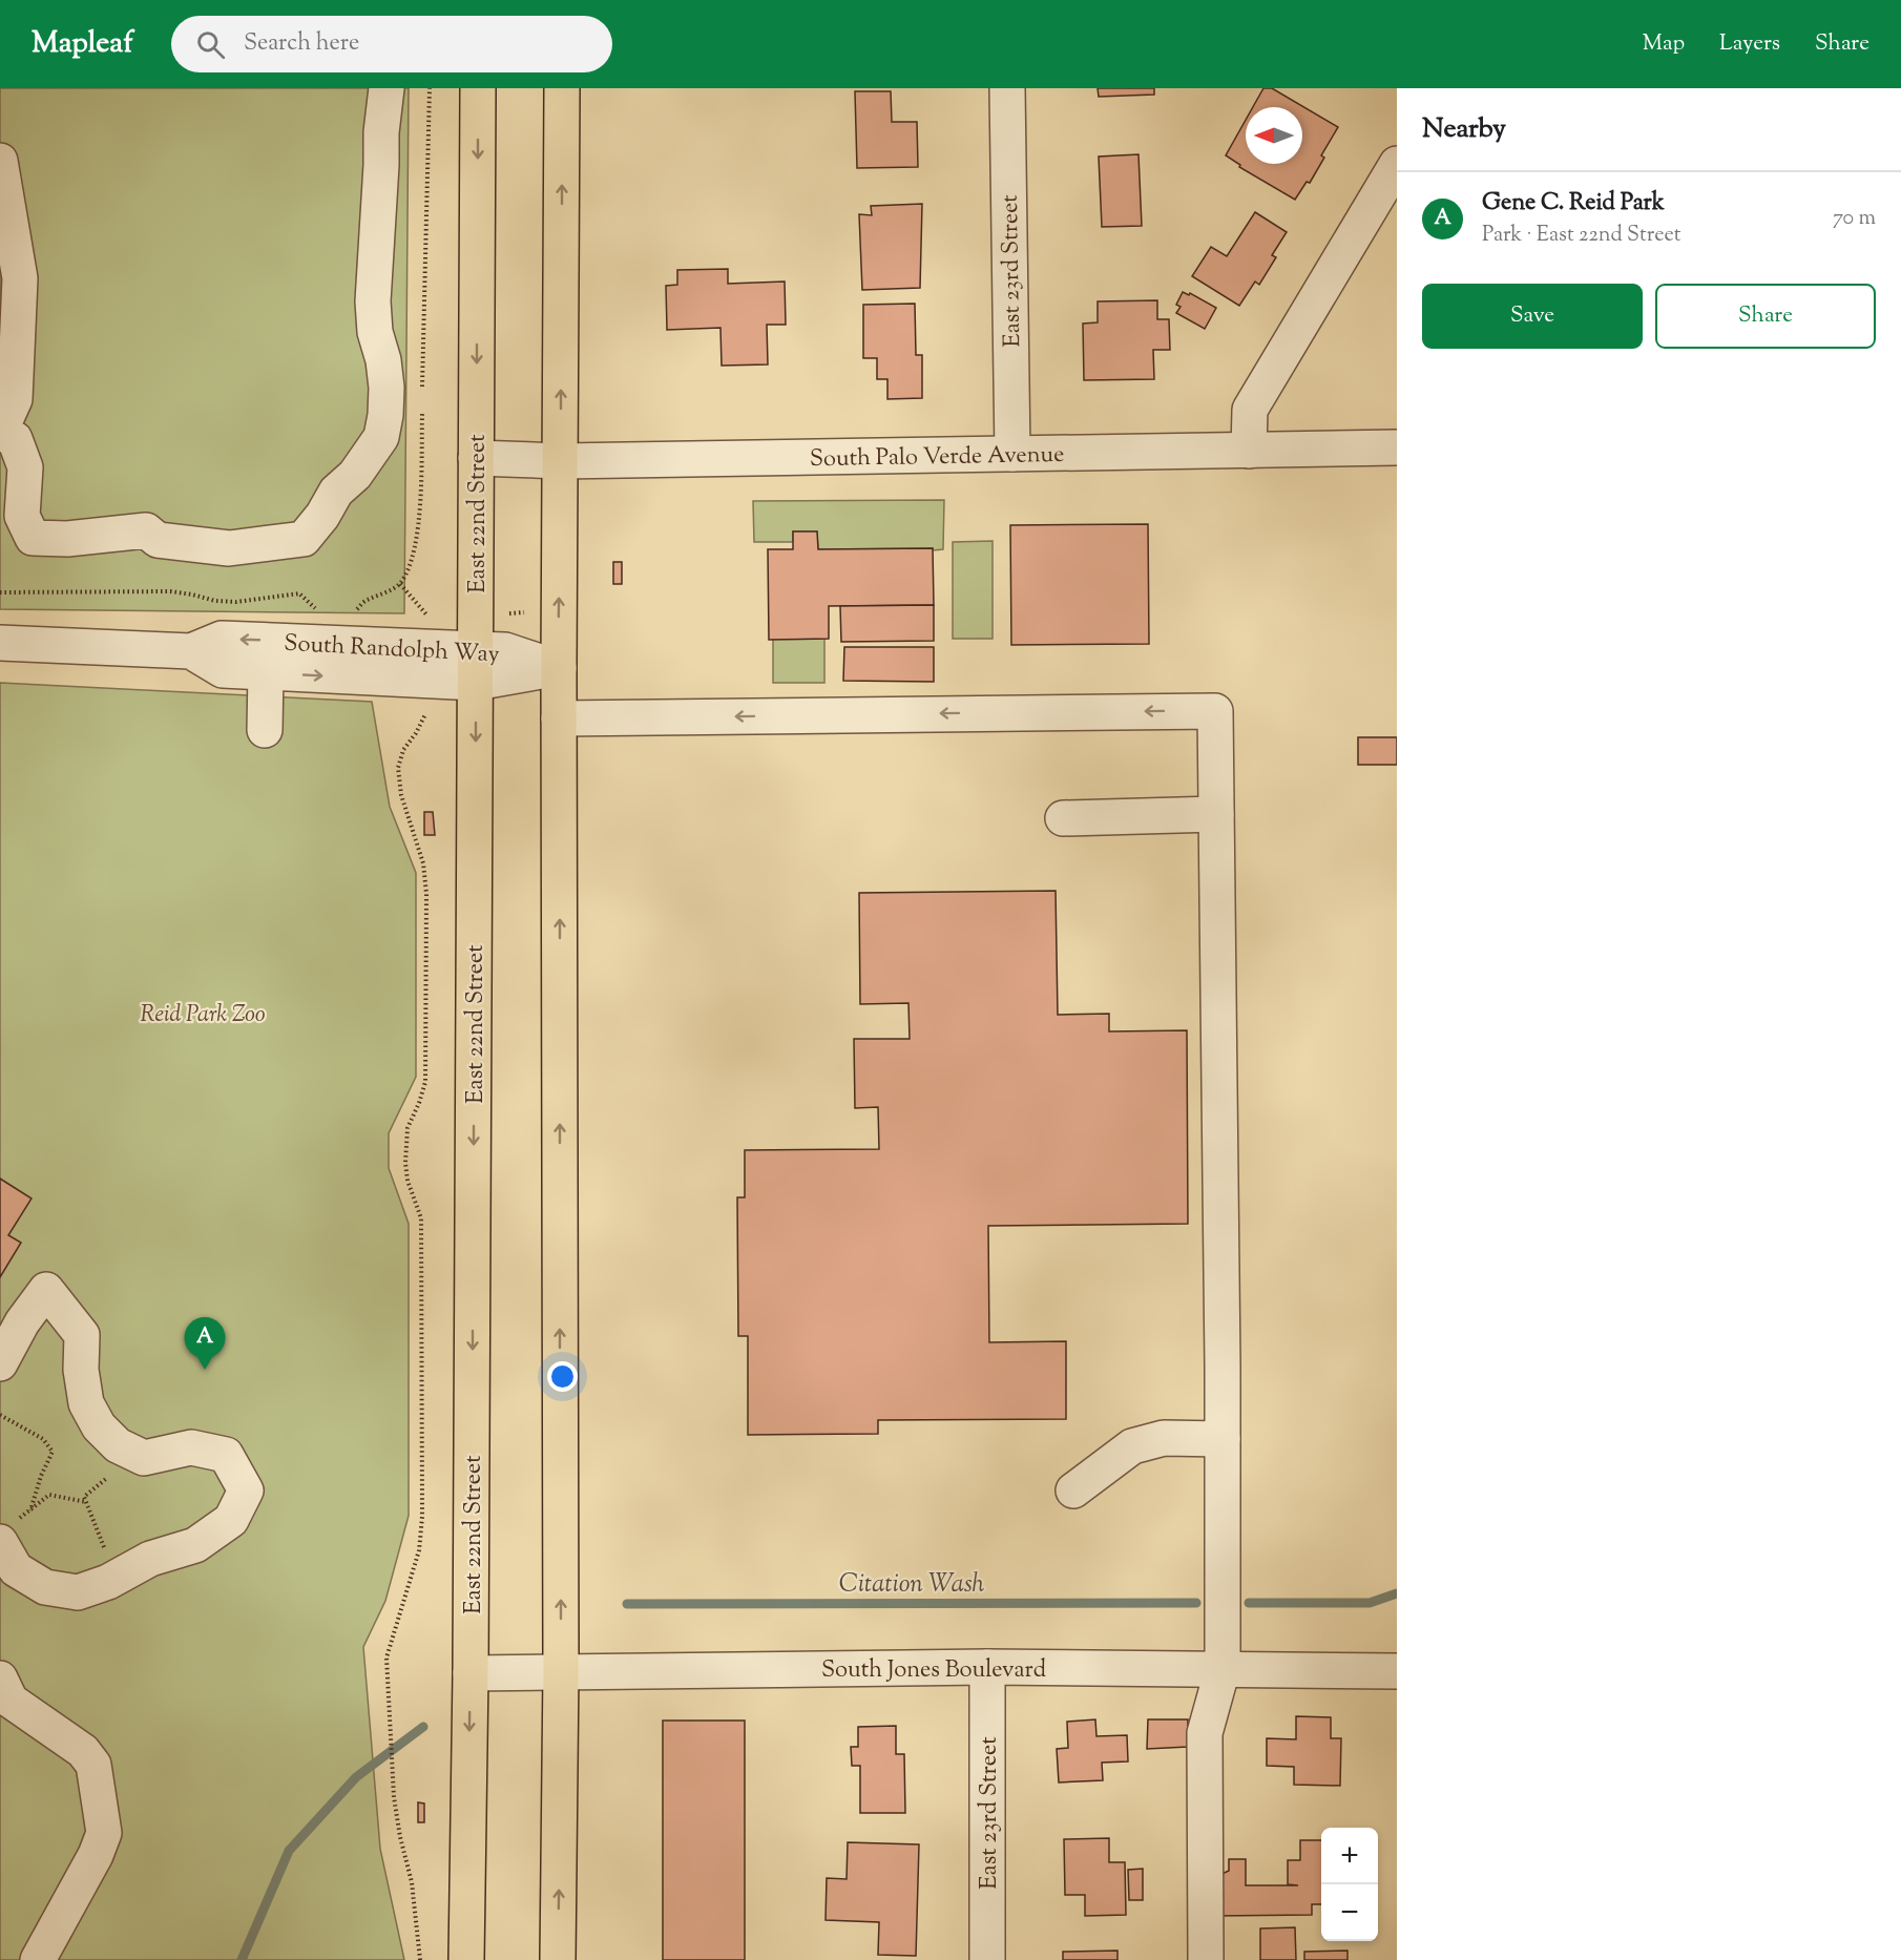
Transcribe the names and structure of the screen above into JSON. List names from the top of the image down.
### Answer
{
  "streets": {
    "main road": ["East 22nd Street"],
    "street": [
      "East 23rd Street",
      "South Palo Verde Avenue",
      "South Randolph Way",
      "South Jones Boulevard"
    ]
  },
  "crossings": [
    ["East 23rd Street", "South Palo Verde Avenue"],
    ["East 23rd Street", "South Jones Boulevard"],
    ["South Palo Verde Avenue", "East 22nd Street"],
    ["East 22nd Street", "South Randolph Way"],
    ["East 22nd Street", "South Jones Boulevard"]
  ],
  "water": ["Citation Wash"],
  "parks": ["Reid Park Zoo"],
  "north": "left",
  "page": {
    "header": "Mapleaf",
    "search": "Search here",
    "nav": ["Map", "Layers", "Share"],
    "heading": "Nearby",
    "list": [
      {
        "mark": "A",
        "name": "Gene C. Reid Park",
        "note": "Park · East 22nd Street",
        "value": "70 m"
      }
    ],
    "buttons": ["Save", "Share"],
    "pins": "A",
    "map_buttons": ["+", "−"]
  }
}
